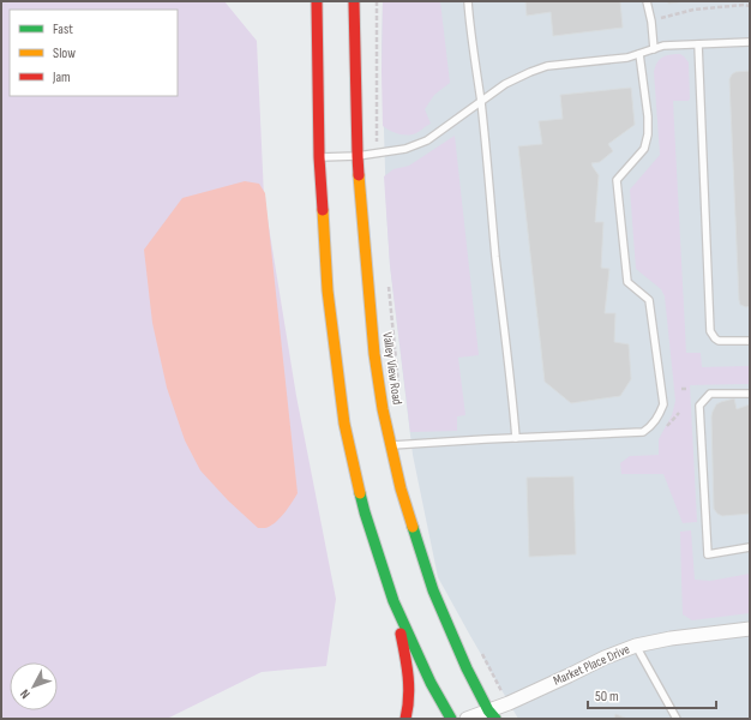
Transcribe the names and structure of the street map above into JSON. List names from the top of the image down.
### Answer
{
  "streets": {
    "main road": ["Valley View Road"],
    "street": ["Market Place Drive"]
  },
  "crossings": [
    ["Valley View Road", "Market Place Drive"]
  ],
  "legend": ["Fast", "Slow", "Jam"],
  "scale_bar": "50 m",
  "north": "bottom left"
}
